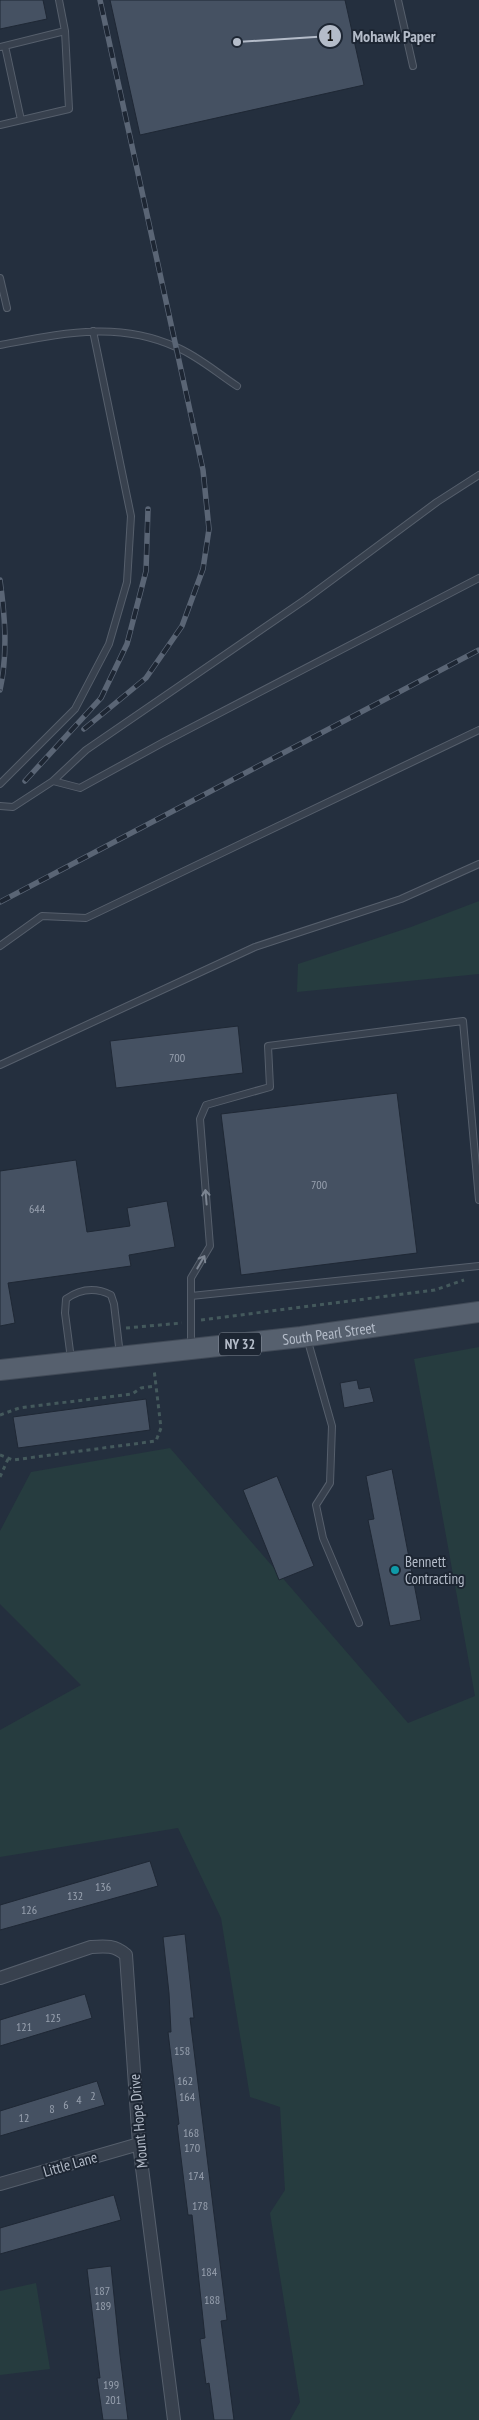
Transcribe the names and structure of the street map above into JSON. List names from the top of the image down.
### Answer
{
  "streets": {
    "main road": ["South Pearl Street", "NY 32"],
    "street": ["Mount Hope Drive", "Little Lane"]
  },
  "crossings": [
    ["Mount Hope Drive", "Little Lane"]
  ],
  "places": ["Mohawk Paper", "Bennett Contracting"],
  "house_numbers": [
    "700",
    "700",
    "644",
    "136",
    "132",
    "126",
    "125",
    "121",
    "158",
    "162",
    "2",
    "164",
    "4",
    "6",
    "8",
    "12",
    "168",
    "170",
    "174",
    "178",
    "184",
    "187",
    "188",
    "189",
    "199",
    "201"
  ]
}
